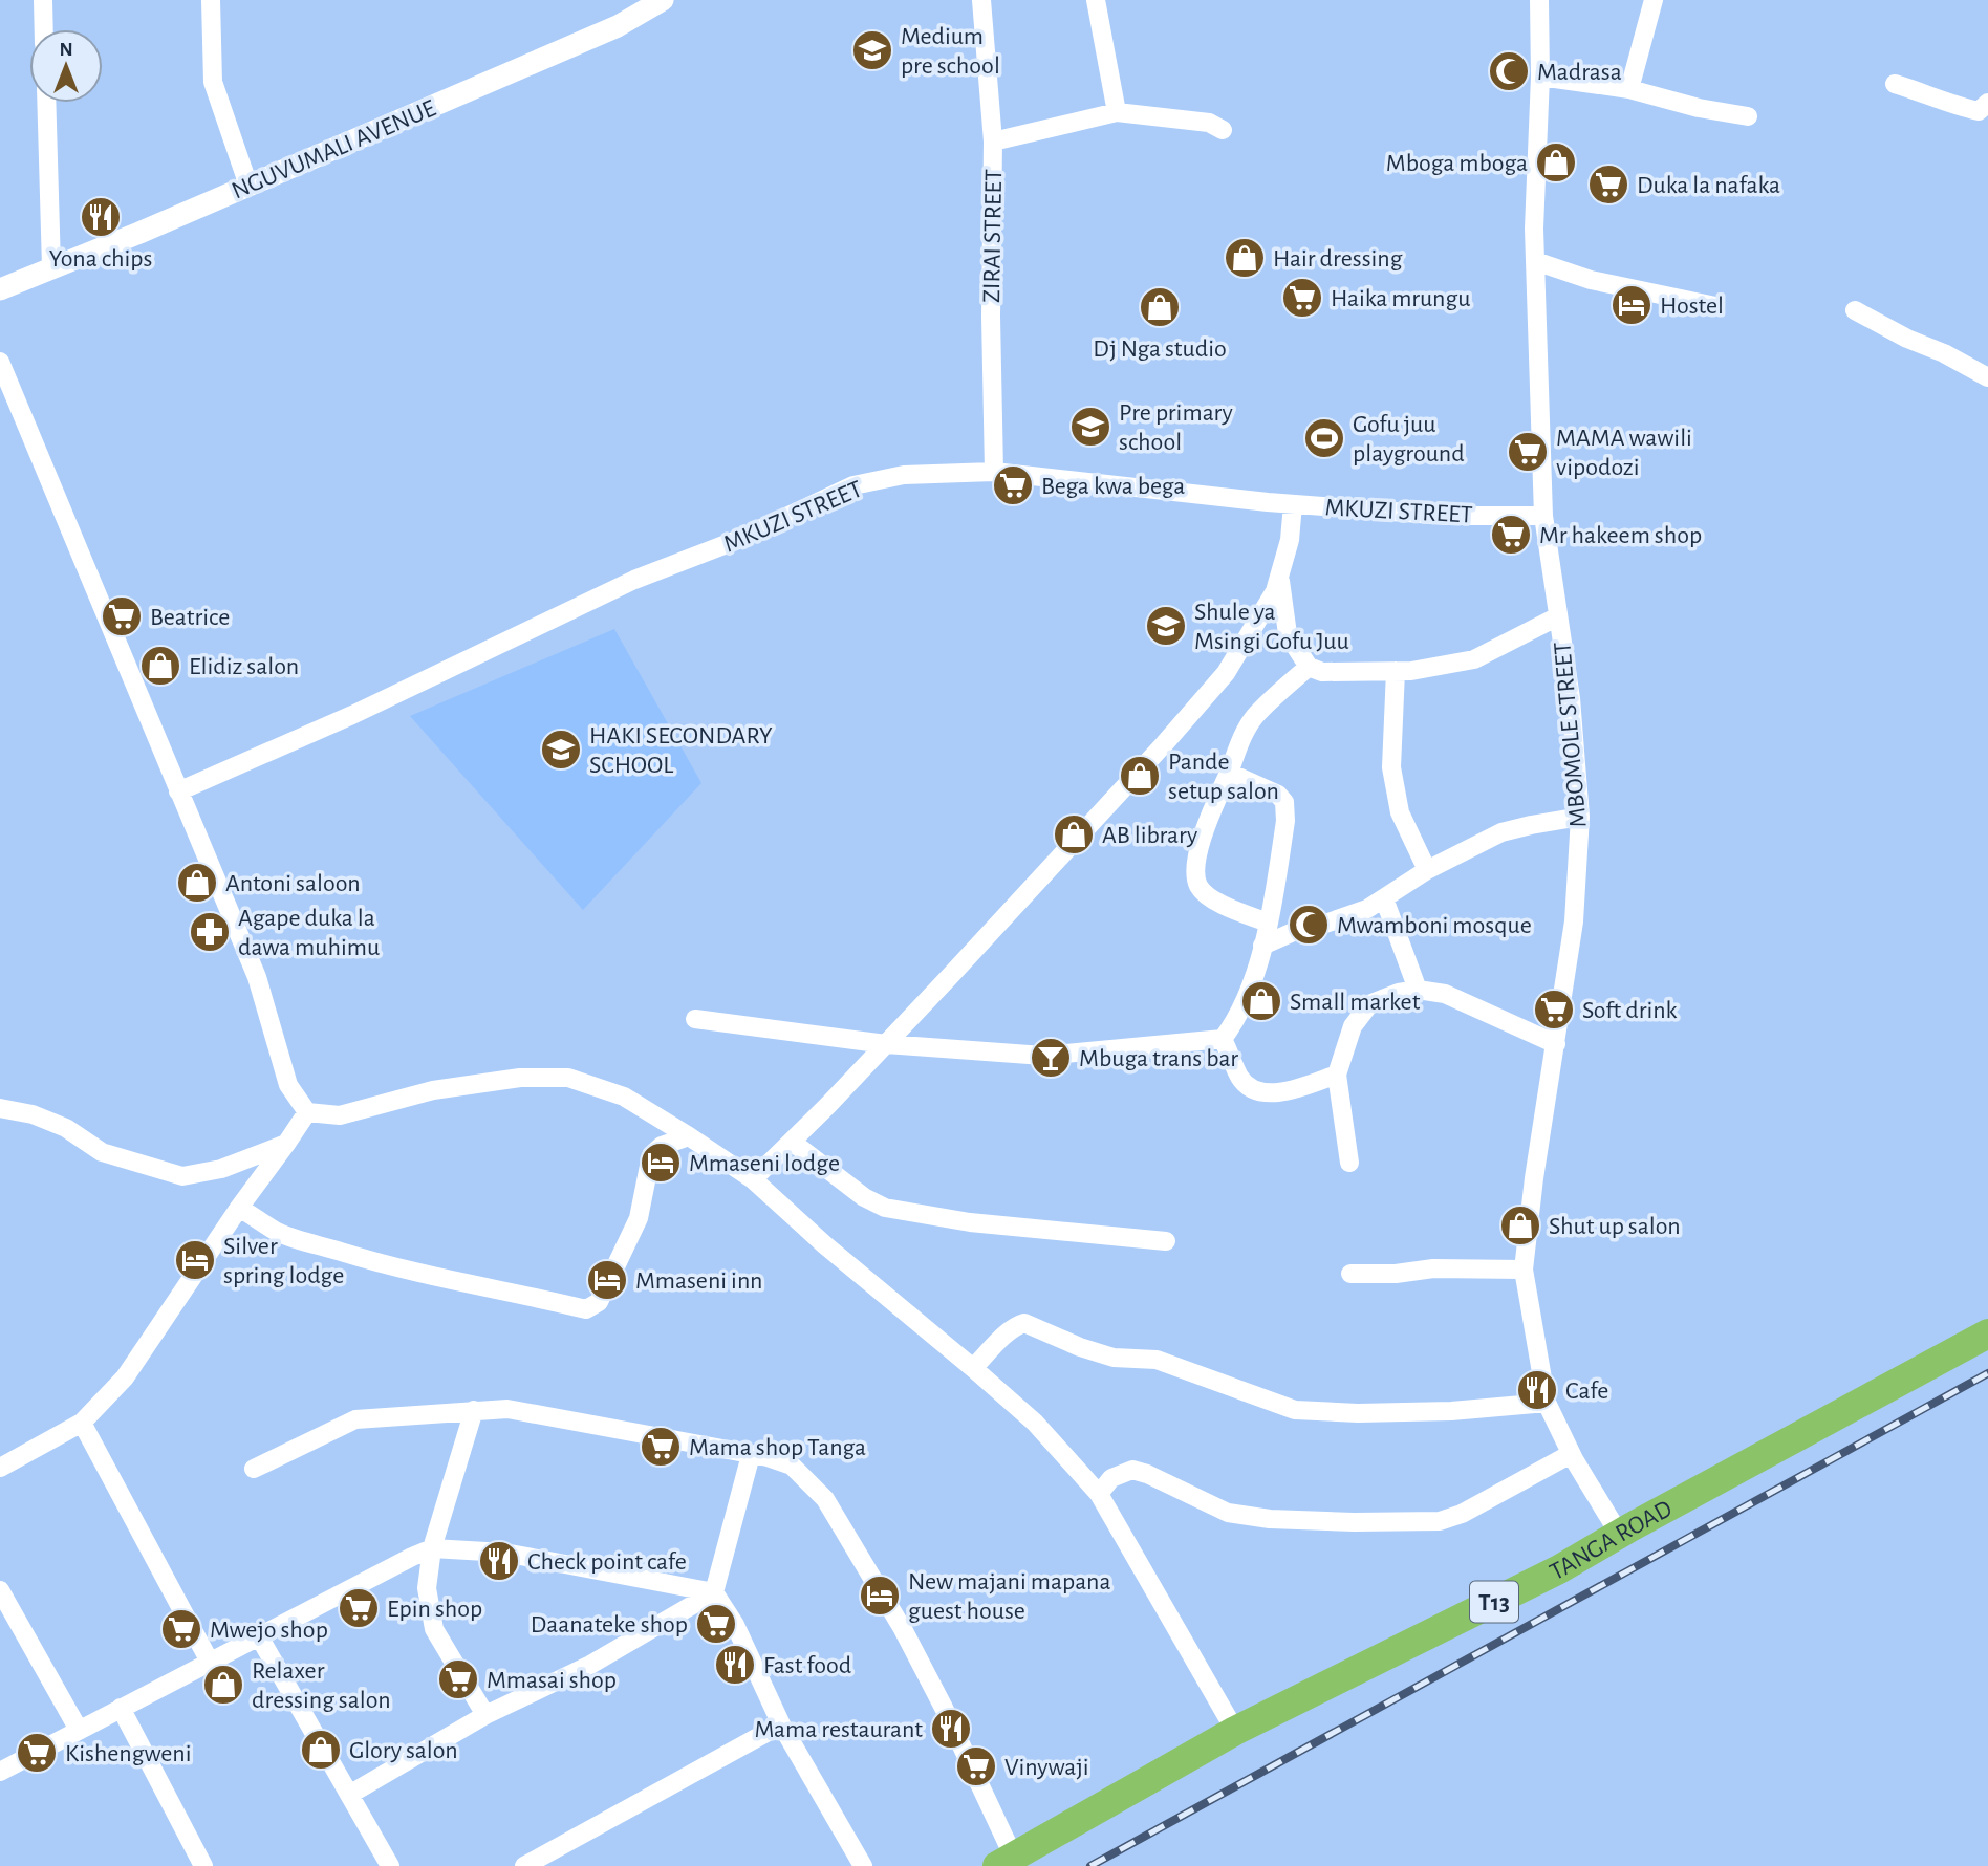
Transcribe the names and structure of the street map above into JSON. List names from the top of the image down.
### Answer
{
  "streets": {
    "highway": ["TANGA ROAD", "T13"],
    "street": [
      "NGUVUMALI AVENUE",
      "ZIRAI STREET",
      "MKUZI STREET",
      "MBOMOLE STREET"
    ]
  },
  "crossings": [
    ["ZIRAI STREET", "MKUZI STREET"],
    ["MKUZI STREET", "MBOMOLE STREET"],
    ["MBOMOLE STREET", "TANGA ROAD"]
  ],
  "places": {
    "school or university": [
      "Medium pre school",
      "Pre primary school",
      "Shule ya Msingi Gofu Juu",
      "HAKI SECONDARY SCHOOL"
    ],
    "mosque": ["Madrasa", "Mwamboni mosque"],
    "shop": [
      "Mboga mboga",
      "Hair dressing",
      "Dj Nga studio",
      "Elidiz salon",
      "Pande setup salon",
      "AB library",
      "Antoni saloon",
      "Small market",
      "Shut up salon",
      "Relaxer dressing salon",
      "Glory salon"
    ],
    "supermarket": [
      "Duka la nafaka",
      "Haika mrungu",
      "MAMA wawili vipodozi",
      "Bega kwa bega",
      "Mr hakeem shop",
      "Beatrice",
      "Soft drink",
      "Mama shop Tanga",
      "Epin shop",
      "Daanateke shop",
      "Mwejo shop",
      "Mmasai shop",
      "Kishengweni",
      "Vinywaji"
    ],
    "restaurant": [
      "Yona chips",
      "Cafe",
      "Check point cafe",
      "Fast food",
      "Mama restaurant"
    ],
    "hotel": [
      "Hostel",
      "Mmaseni lodge",
      "Silver spring lodge",
      "Mmaseni inn",
      "New majani mapana guest house"
    ],
    "sports": ["Gofu juu playground"],
    "pharmacy": ["Agape duka la dawa muhimu"],
    "bar": ["Mbuga trans bar"]
  },
  "north": "top"
}
